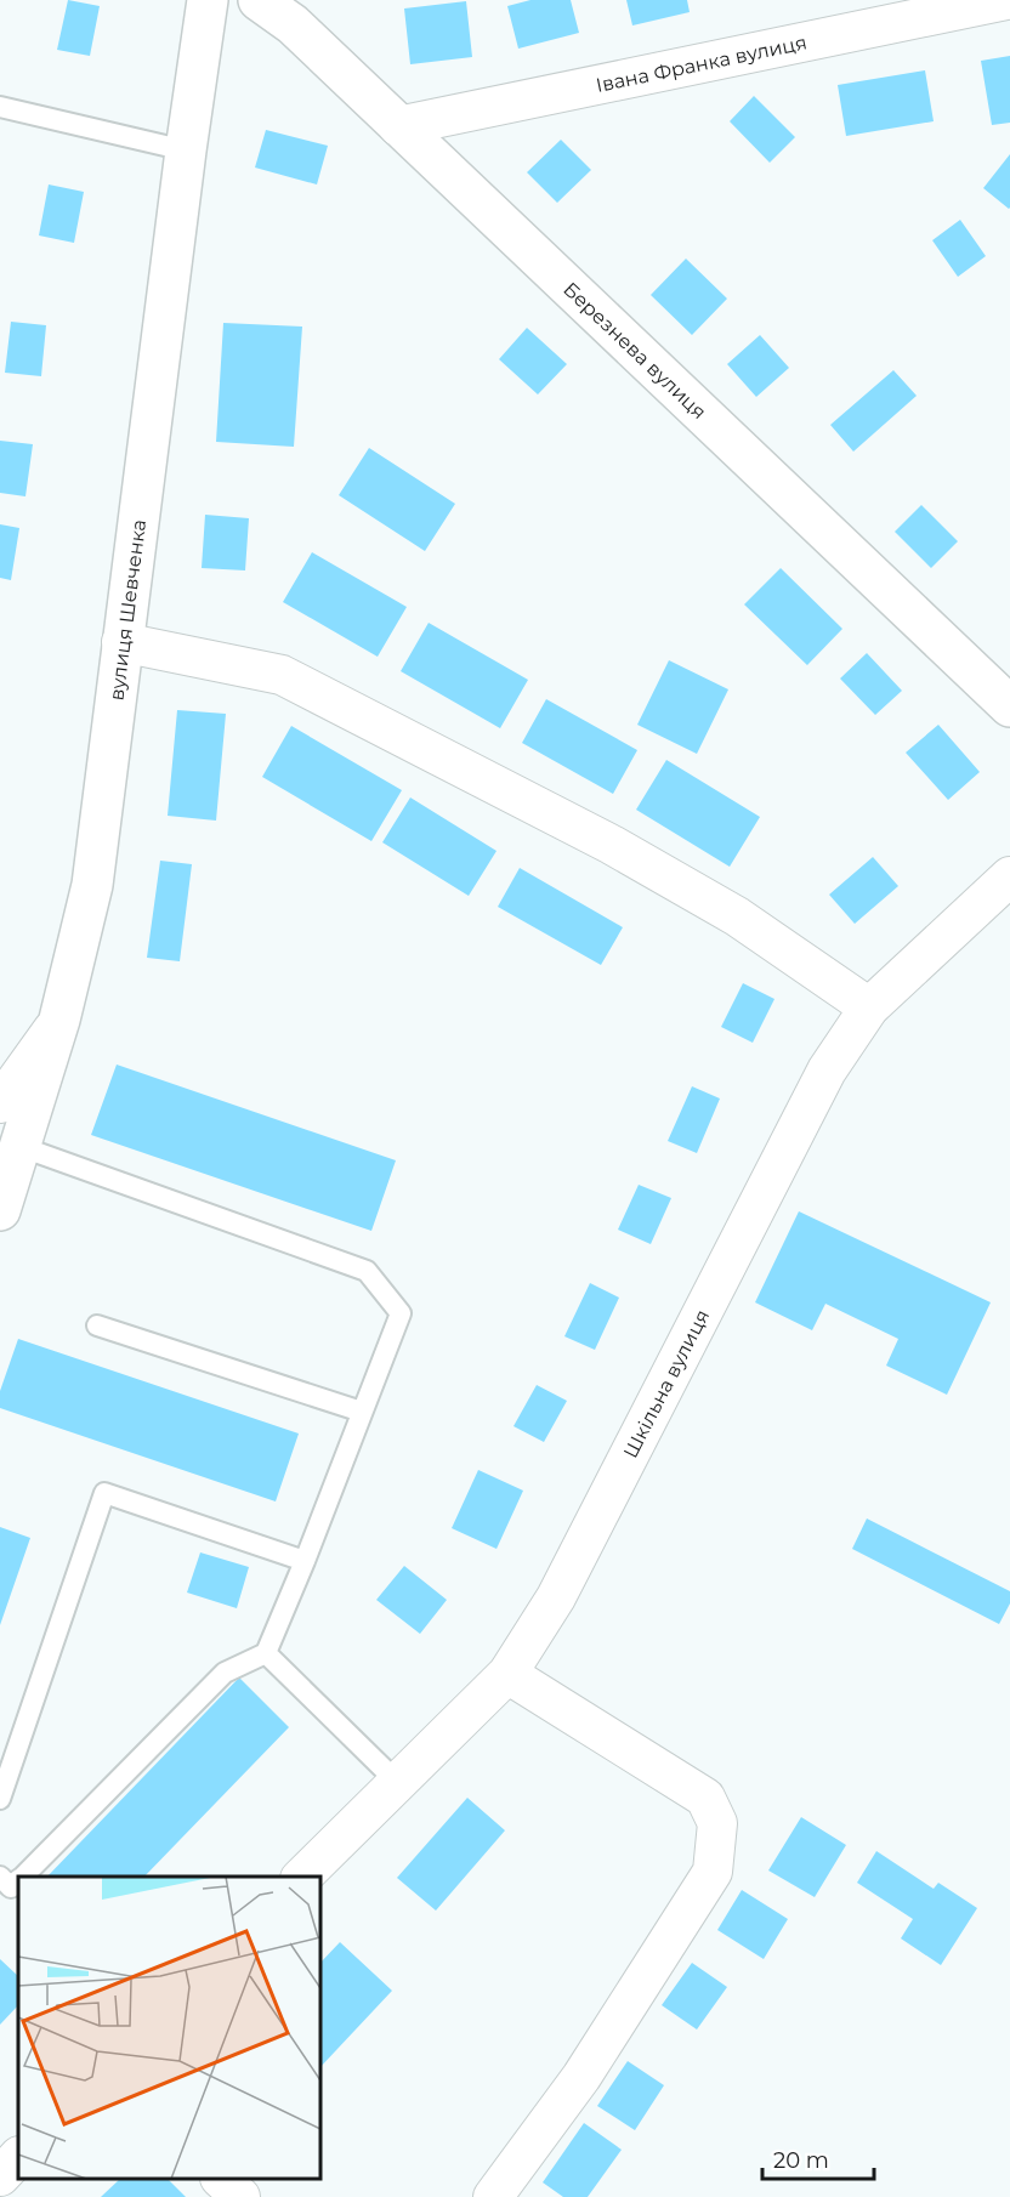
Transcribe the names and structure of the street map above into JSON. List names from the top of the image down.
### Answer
{
  "streets": {
    "main road": ["Березнева вулиця", "вулиця Шевченка"],
    "street": ["Івана Франка вулиця", "Шкільна вулиця"]
  },
  "crossings": [
    ["Івана Франка вулиця", "Березнева вулиця"]
  ],
  "scale_bar": "20 m"
}
